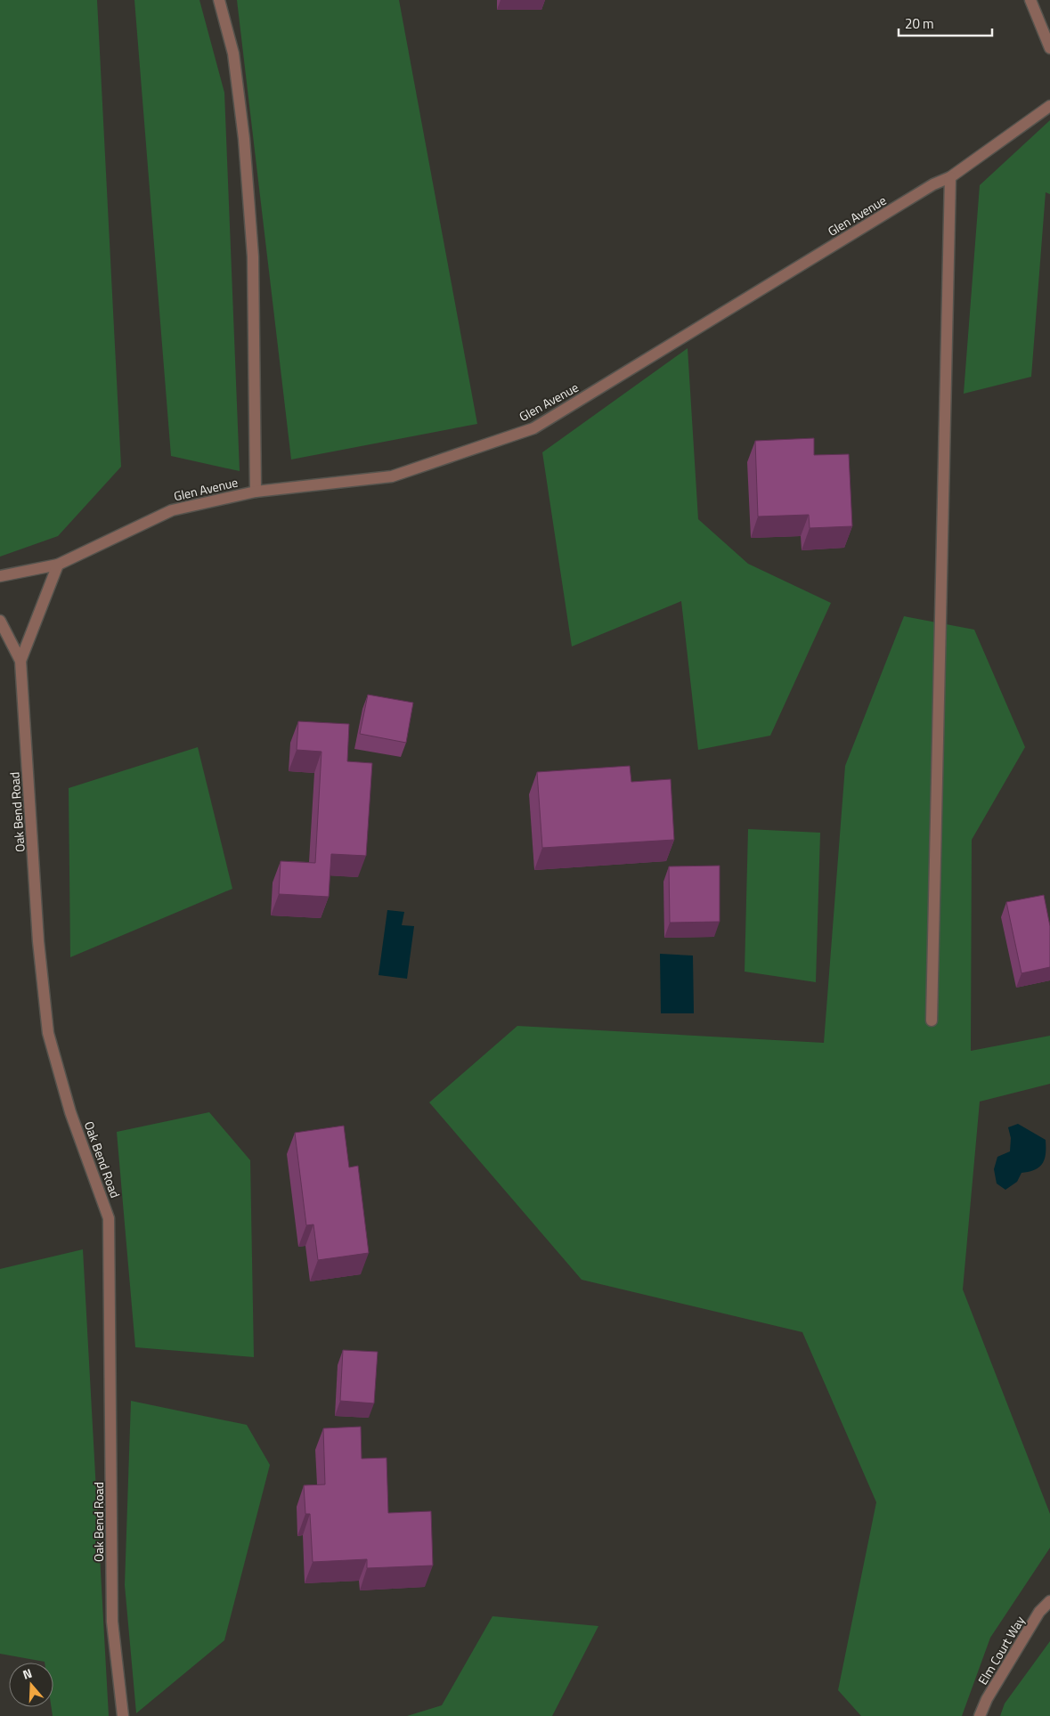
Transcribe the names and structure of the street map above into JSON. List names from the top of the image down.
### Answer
{
  "streets": {
    "street": ["Glen Avenue", "Oak Bend Road", "Elm Court Way"]
  },
  "scale_bar": "20 m",
  "north": "top"
}
